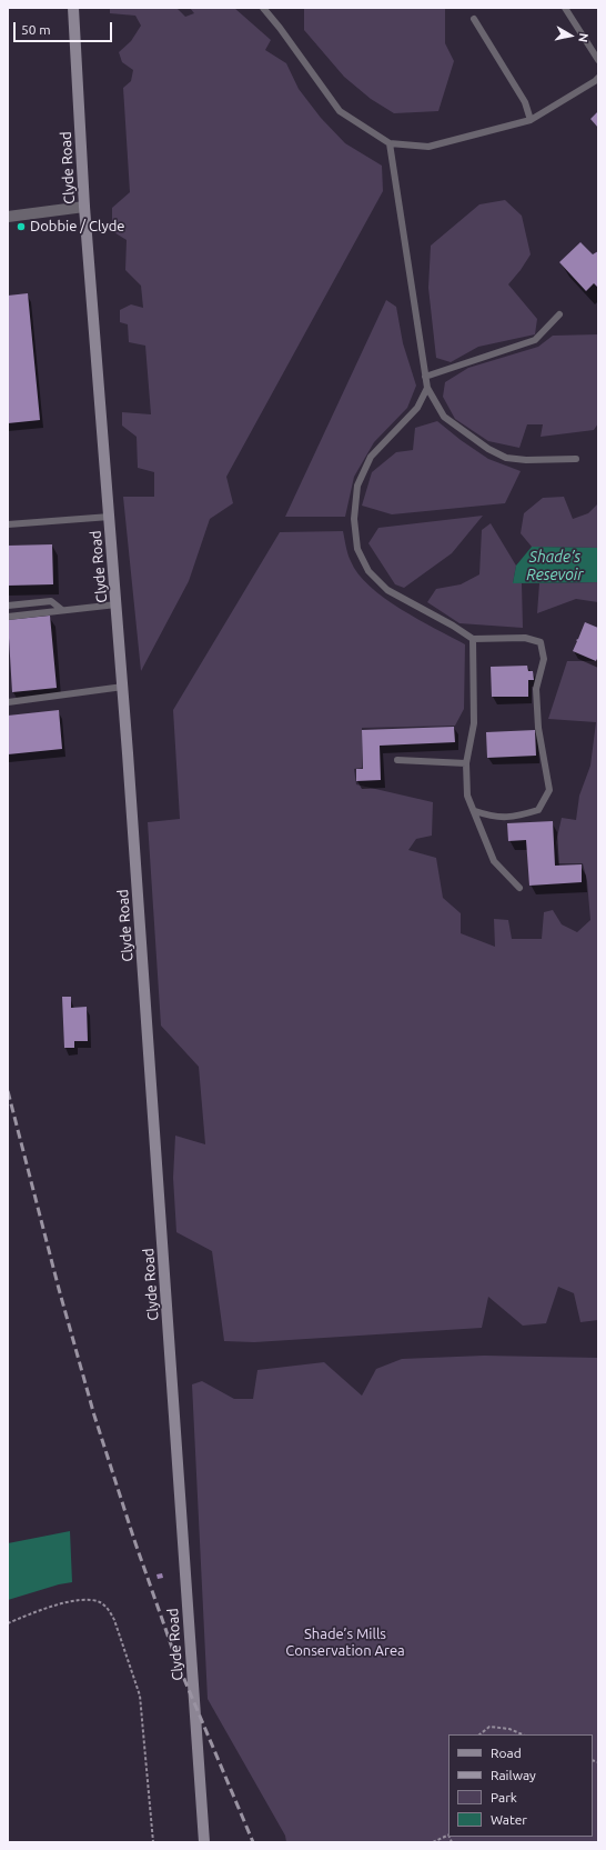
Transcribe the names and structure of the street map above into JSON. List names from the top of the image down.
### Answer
{
  "streets": {
    "main road": ["Clyde Road"]
  },
  "water": ["Shade’s Resevoir"],
  "parks": ["Shade’s Mills Conservation Area"],
  "places": ["Dobbie / Clyde"],
  "legend": [
    "Road",
    "Railway",
    "Park",
    "Water"
  ],
  "scale_bar": "50 m",
  "north": "right"
}
